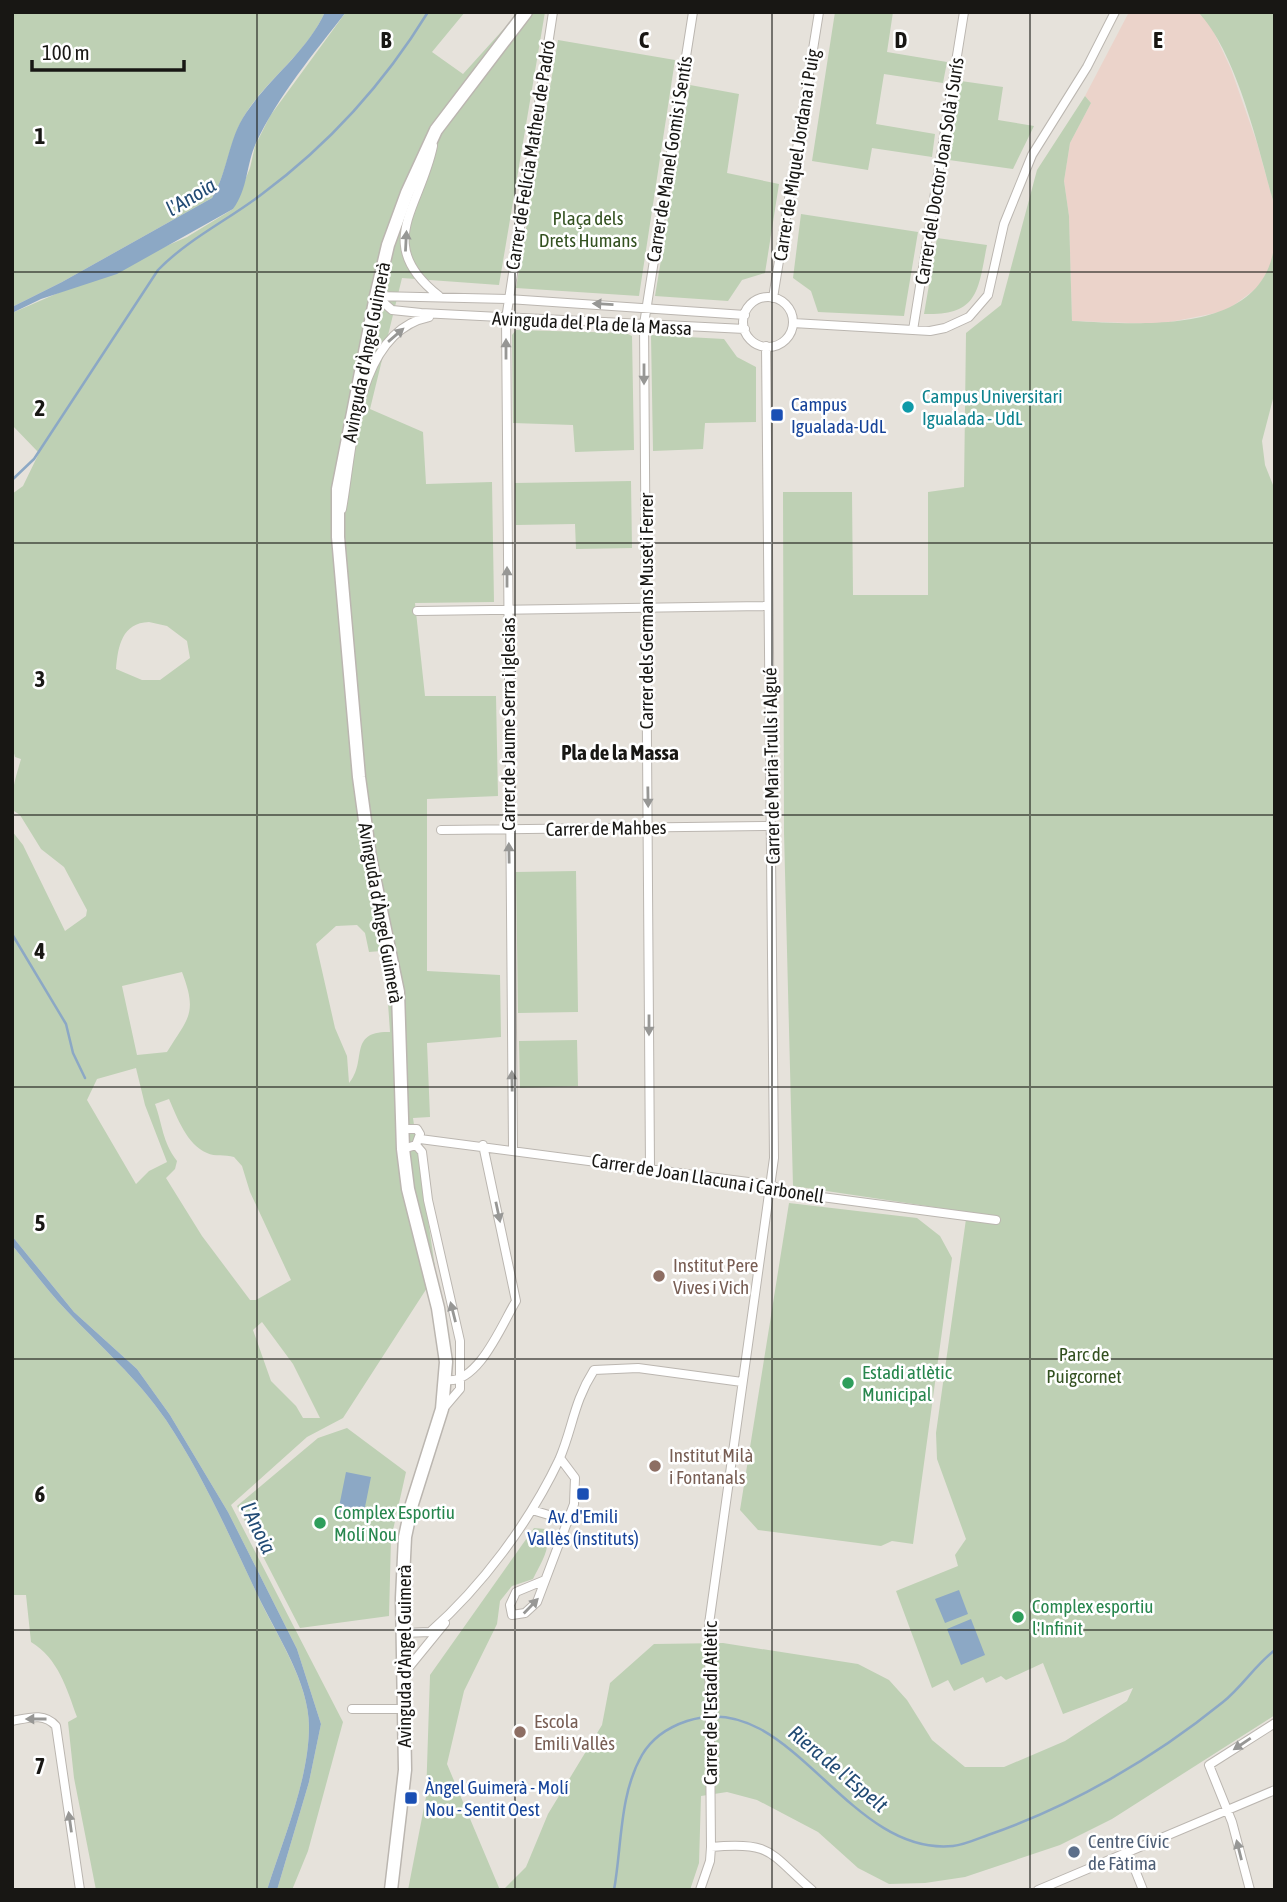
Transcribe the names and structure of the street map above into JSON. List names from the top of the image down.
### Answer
{
  "streets": {
    "street": [
      "Carrer de Felícia Matheu de Padró",
      "Carrer de Miquel Jordana i Puig",
      "Carrer de Manel Gomis i Sentís",
      "Carrer del Doctor Joan Solà i Surís",
      "Avinguda del Pla de la Massa",
      "Avinguda d'Àngel Guimerà",
      "Carrer dels Germans Muset i Ferrer",
      "Carrer de Jaume Serra i Iglesias",
      "Carrer de Maria Trulls i Algué",
      "Carrer de Mahbes",
      "Carrer de Joan Llacuna i Carbonell",
      "Carrer de l'Estadi Atlètic"
    ]
  },
  "crossings": [
    ["Carrer de Felícia Matheu de Padró", "Avinguda del Pla de la Massa"],
    ["Carrer de Felícia Matheu de Padró", "Carrer de Jaume Serra i Iglesias"],
    ["Carrer de Miquel Jordana i Puig", "Avinguda del Pla de la Massa"],
    ["Carrer de Miquel Jordana i Puig", "Carrer de Maria Trulls i Algué"],
    ["Carrer de Manel Gomis i Sentís", "Avinguda del Pla de la Massa"],
    ["Carrer de Manel Gomis i Sentís", "Carrer dels Germans Muset i Ferrer"],
    ["Avinguda del Pla de la Massa", "Avinguda d'Àngel Guimerà"],
    ["Avinguda del Pla de la Massa", "Carrer dels Germans Muset i Ferrer"],
    ["Avinguda del Pla de la Massa", "Carrer de Jaume Serra i Iglesias"],
    ["Avinguda del Pla de la Massa", "Carrer de Maria Trulls i Algué"],
    ["Avinguda d'Àngel Guimerà", "Carrer de Joan Llacuna i Carbonell"],
    ["Carrer dels Germans Muset i Ferrer", "Carrer de Mahbes"],
    ["Carrer dels Germans Muset i Ferrer", "Carrer de Joan Llacuna i Carbonell"],
    ["Carrer de Jaume Serra i Iglesias", "Carrer de Mahbes"],
    ["Carrer de Jaume Serra i Iglesias", "Carrer de Joan Llacuna i Carbonell"],
    ["Carrer de Maria Trulls i Algué", "Carrer de Mahbes"],
    ["Carrer de Maria Trulls i Algué", "Carrer de Joan Llacuna i Carbonell"],
    ["Carrer de Maria Trulls i Algué", "Carrer de l'Estadi Atlètic"],
    ["Carrer de Joan Llacuna i Carbonell", "Carrer de l'Estadi Atlètic"]
  ],
  "one_way": ["Carrer dels Germans Muset i Ferrer", "Carrer de Jaume Serra i Iglesias"],
  "districts": ["Pla de la Massa"],
  "water": ["l'Anoia", "Riera de l'Espelt"],
  "parks": ["Plaça dels Drets Humans", "Parc de Puigcornet"],
  "places": {
    "other": [
      "Campus Universitari Igualada - UdL",
      "Institut Pere Vives i Vich",
      "Estadi atlètic Municipal",
      "Institut Milà i Fontanals",
      "Complex Esportiu Molí Nou",
      "Complex esportiu l'Infinit",
      "Escola Emili Vallès",
      "Centre Cívic de Fàtima"
    ],
    "transit": ["Campus Igualada-UdL", "Av. d'Emili Vallès (instituts)", "Àngel Guimerà - Molí Nou - Sentit Oest"]
  },
  "scale_bar": "100 m",
  "grid": {
    "columns": [
      "B",
      "C",
      "D",
      "E"
    ],
    "rows": [
      "1",
      "2",
      "3",
      "4",
      "5",
      "6",
      "7"
    ]
  }
}
